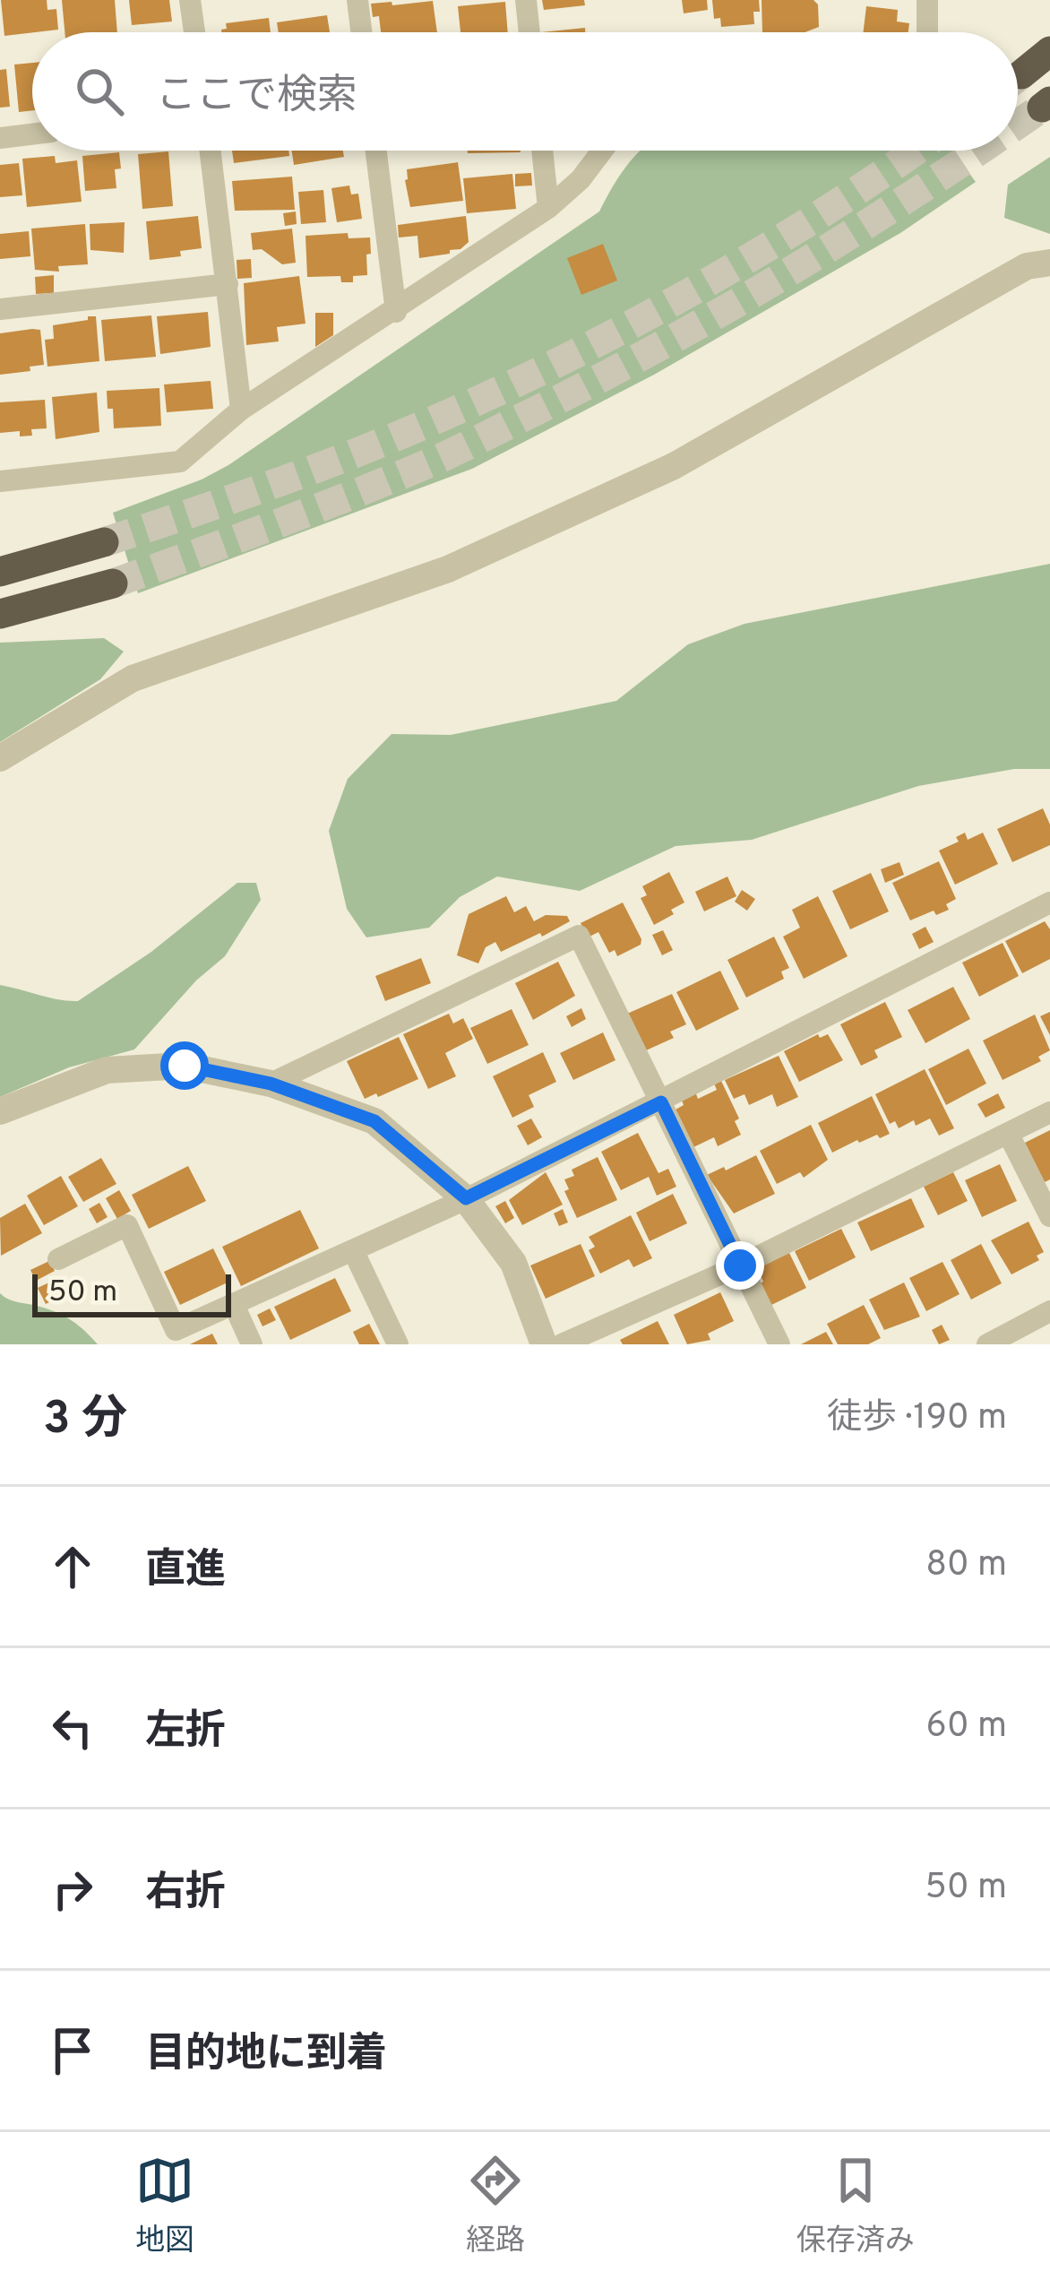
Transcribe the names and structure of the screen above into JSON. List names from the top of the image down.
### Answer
{
  "scale_bar": "50 m",
  "page": {
    "search": "ここで検索",
    "scale": "50 m",
    "heading": ["3 分", "徒歩 · 190 m"],
    "list": [
      ["直進", "80 m"],
      ["左折", "60 m"],
      ["右折", "50 m"],
      "目的地に到着"
    ],
    "nav": ["地図", "経路", "保存済み"]
  }
}
